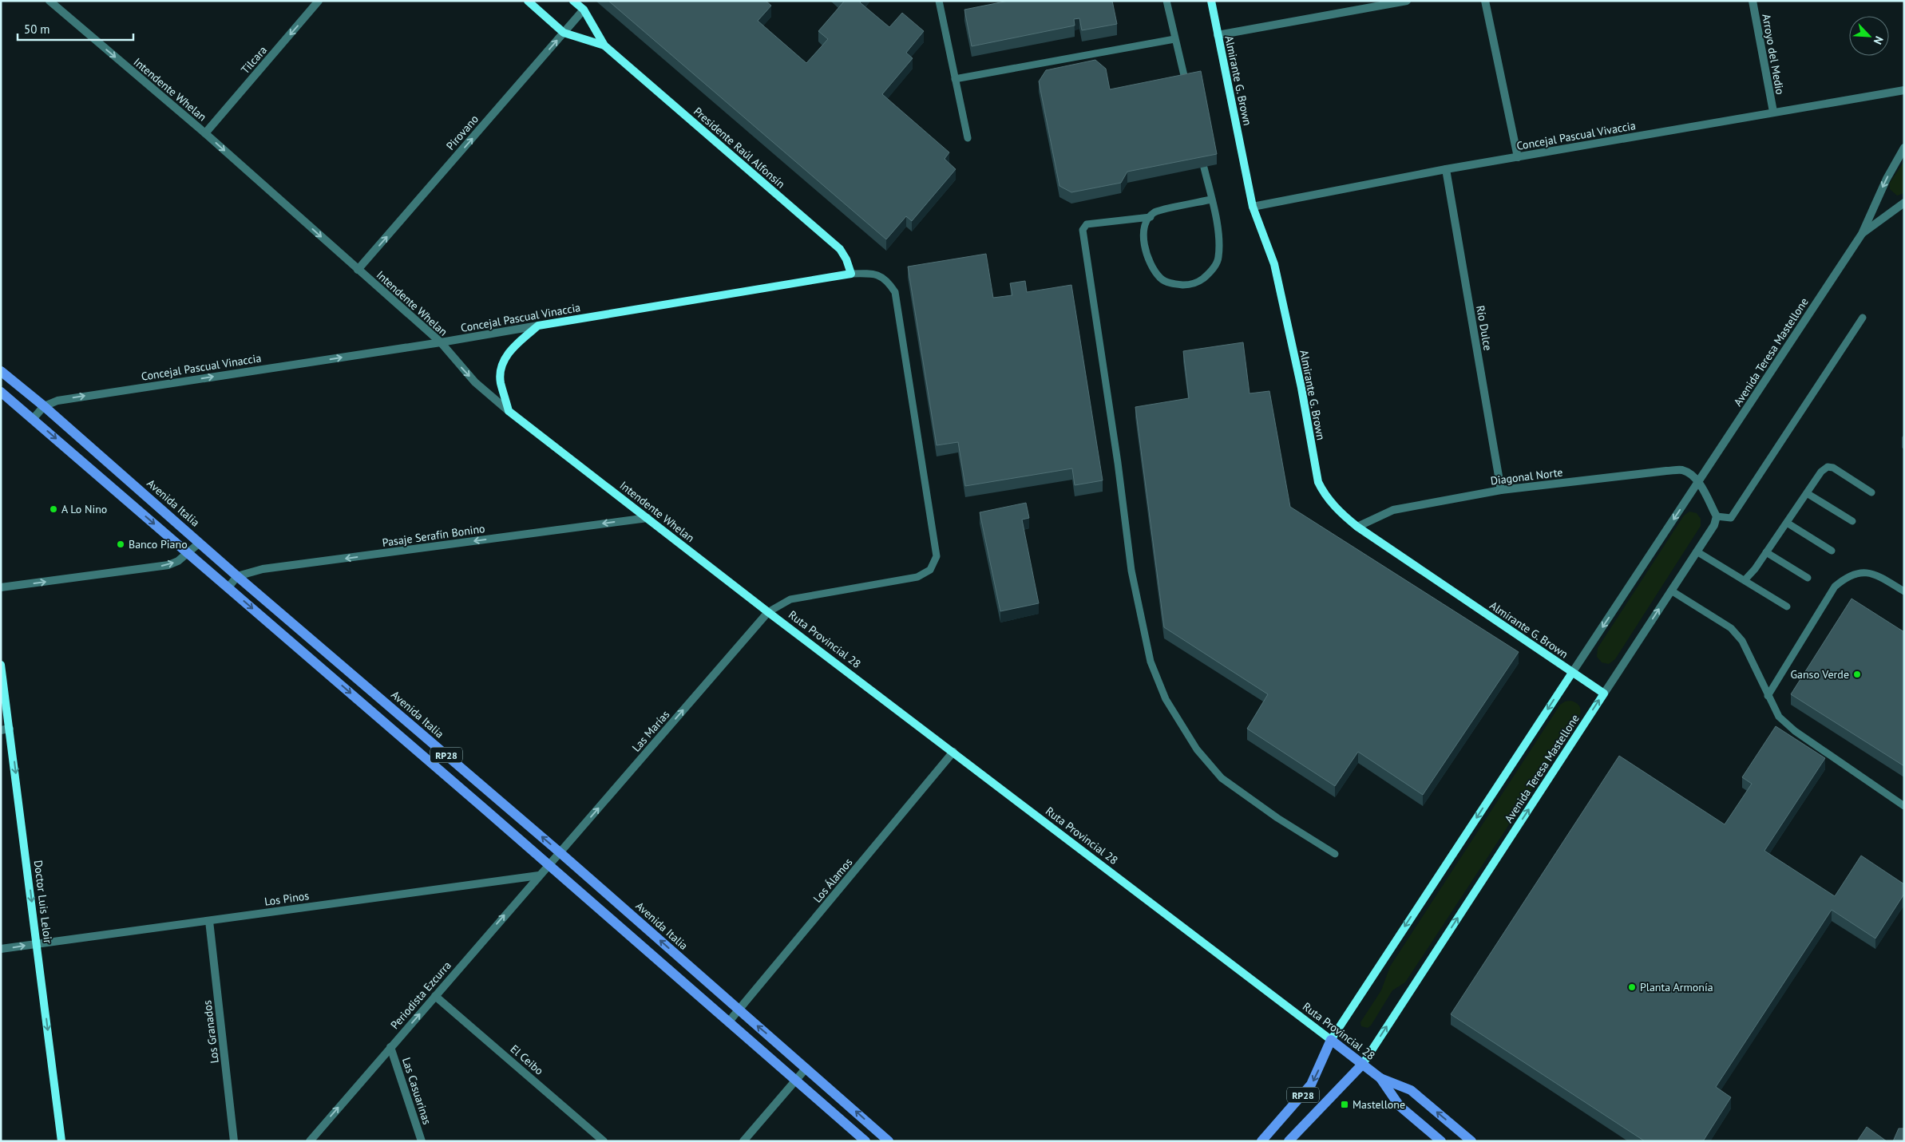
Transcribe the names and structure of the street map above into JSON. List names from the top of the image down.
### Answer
{
  "streets": {
    "main road": ["Avenida Italia", "Ruta Provincial 28", "RP28"],
    "street": [
      "Arroyo del Medio",
      "Tilcara",
      "Almirante G. Brown",
      "Intendente Whelan",
      "Pirovano",
      "Concejal Pascual Vivaccia",
      "Presidente Raúl Alfonsín",
      "Concejal Pascual Vinaccia",
      "Río Dulce",
      "Avenida Teresa Mastellone",
      "Diagonal Norte",
      "Pasaje Serafín Bonino",
      "Las Marías",
      "Los Álamos",
      "Los Pinos",
      "Doctor Luis Leloir",
      "Periodista Ezcurra",
      "Los Granados",
      "El Ceibo",
      "Las Casuarinas"
    ]
  },
  "crossings": [
    ["Arroyo del Medio", "Concejal Pascual Vivaccia"],
    ["Tilcara", "Intendente Whelan"],
    ["Almirante G. Brown", "Concejal Pascual Vivaccia"],
    ["Almirante G. Brown", "Avenida Teresa Mastellone"],
    ["Almirante G. Brown", "Diagonal Norte"],
    ["Intendente Whelan", "Pirovano"],
    ["Intendente Whelan", "Concejal Pascual Vinaccia"],
    ["Intendente Whelan", "Pasaje Serafín Bonino"],
    ["Intendente Whelan", "Ruta Provincial 28"],
    ["Intendente Whelan", "Las Marías"],
    ["Pirovano", "Presidente Raúl Alfonsín"],
    ["Concejal Pascual Vivaccia", "Río Dulce"],
    ["Presidente Raúl Alfonsín", "Concejal Pascual Vinaccia"],
    ["Concejal Pascual Vinaccia", "Avenida Italia"],
    ["Concejal Pascual Vinaccia", "RP28"],
    ["Río Dulce", "Diagonal Norte"],
    ["Avenida Teresa Mastellone", "Diagonal Norte"],
    ["Avenida Teresa Mastellone", "Ruta Provincial 28"],
    ["Avenida Teresa Mastellone", "RP28"],
    ["Avenida Italia", "Pasaje Serafín Bonino"],
    ["Avenida Italia", "Las Marías"],
    ["Avenida Italia", "Los Álamos"],
    ["Ruta Provincial 28", "Las Marías"],
    ["Ruta Provincial 28", "RP28"],
    ["Ruta Provincial 28", "Los Álamos"],
    ["Las Marías", "RP28"],
    ["Las Marías", "Periodista Ezcurra"],
    ["RP28", "Los Álamos"],
    ["RP28", "Periodista Ezcurra"],
    ["Los Pinos", "Doctor Luis Leloir"],
    ["Los Pinos", "Periodista Ezcurra"],
    ["Los Pinos", "Los Granados"],
    ["Periodista Ezcurra", "El Ceibo"],
    ["Periodista Ezcurra", "Las Casuarinas"]
  ],
  "one_way": [
    "Tilcara",
    "Intendente Whelan",
    "Pirovano",
    "Concejal Pascual Vinaccia",
    "Pasaje Serafín Bonino",
    "Las Marías",
    "Doctor Luis Leloir",
    "Periodista Ezcurra"
  ],
  "places": {
    "other": [
      "A Lo Nino",
      "Banco Piano",
      "Ganso Verde",
      "Planta Armonía"
    ],
    "transit": ["Mastellone"]
  },
  "scale_bar": "50 m",
  "north": "bottom right"
}
